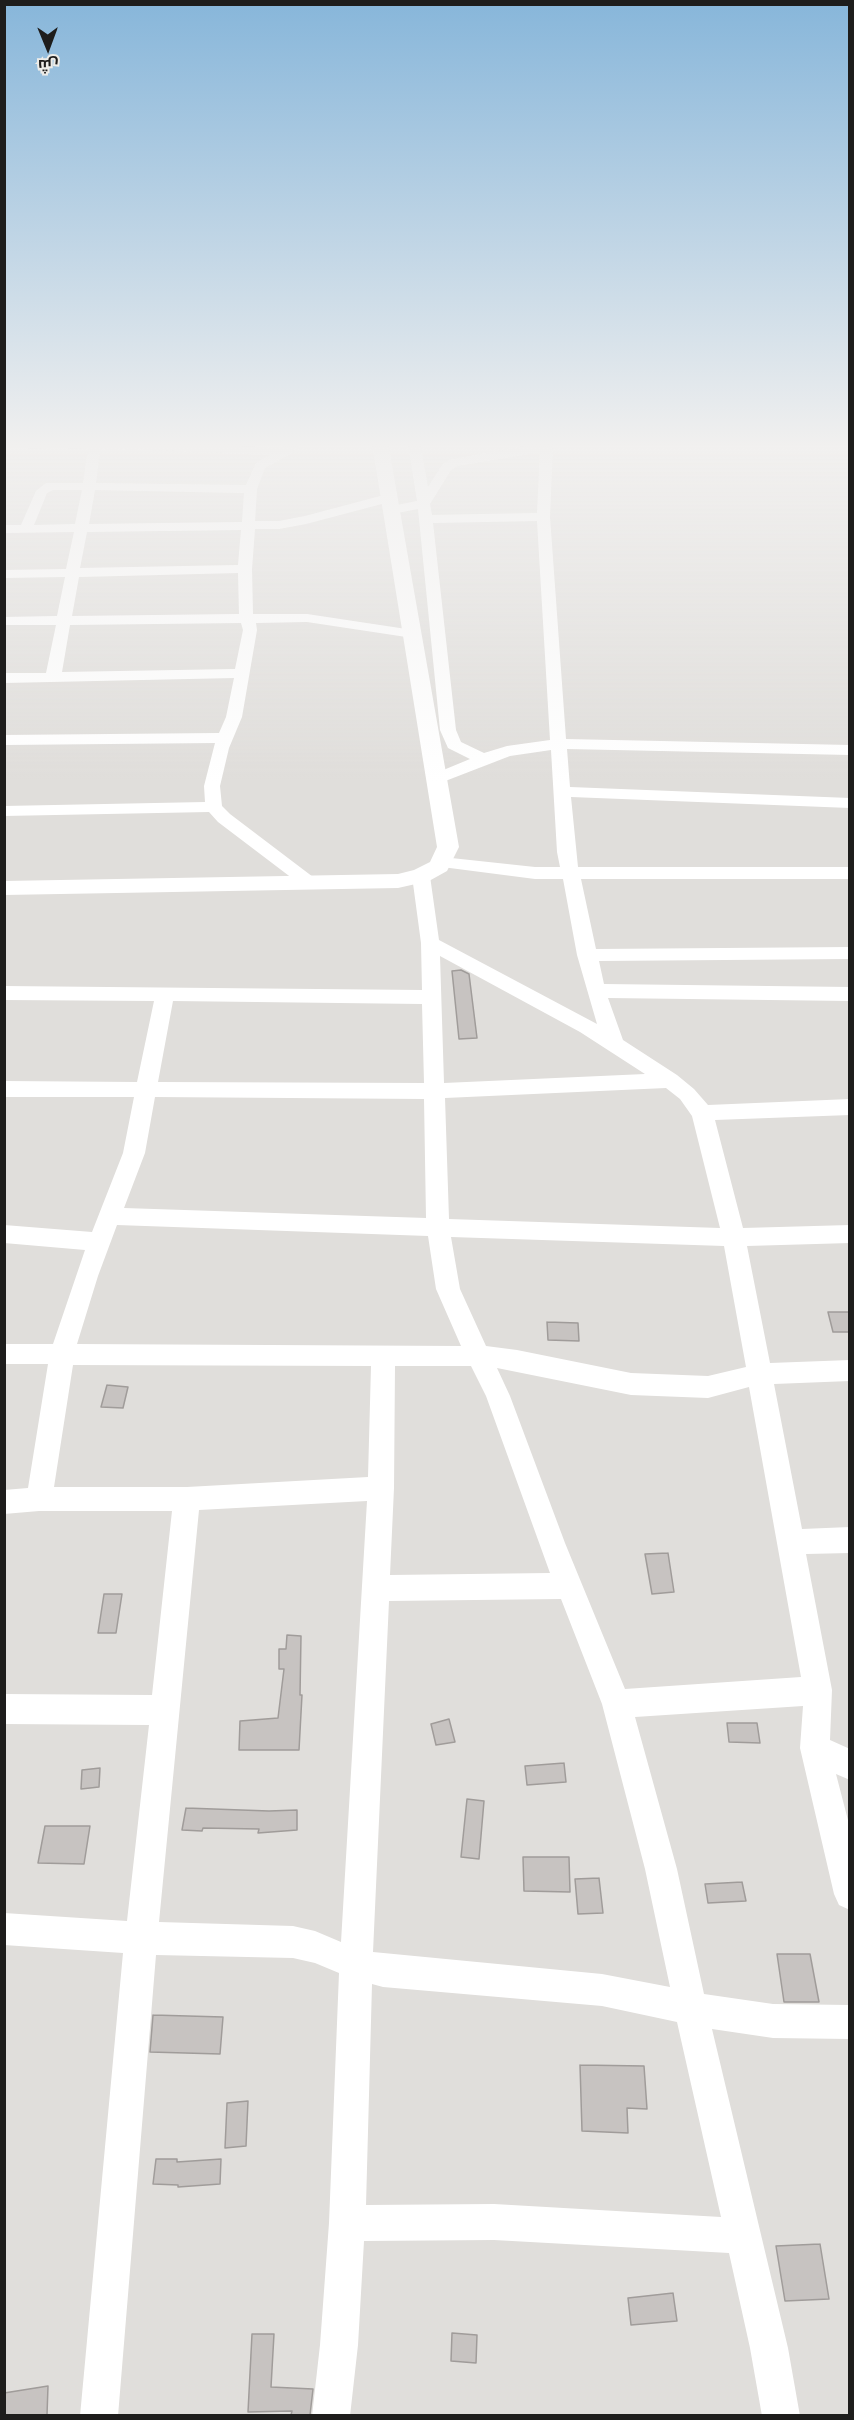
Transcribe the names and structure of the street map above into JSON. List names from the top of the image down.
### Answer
{
  "north": "bottom"
}
